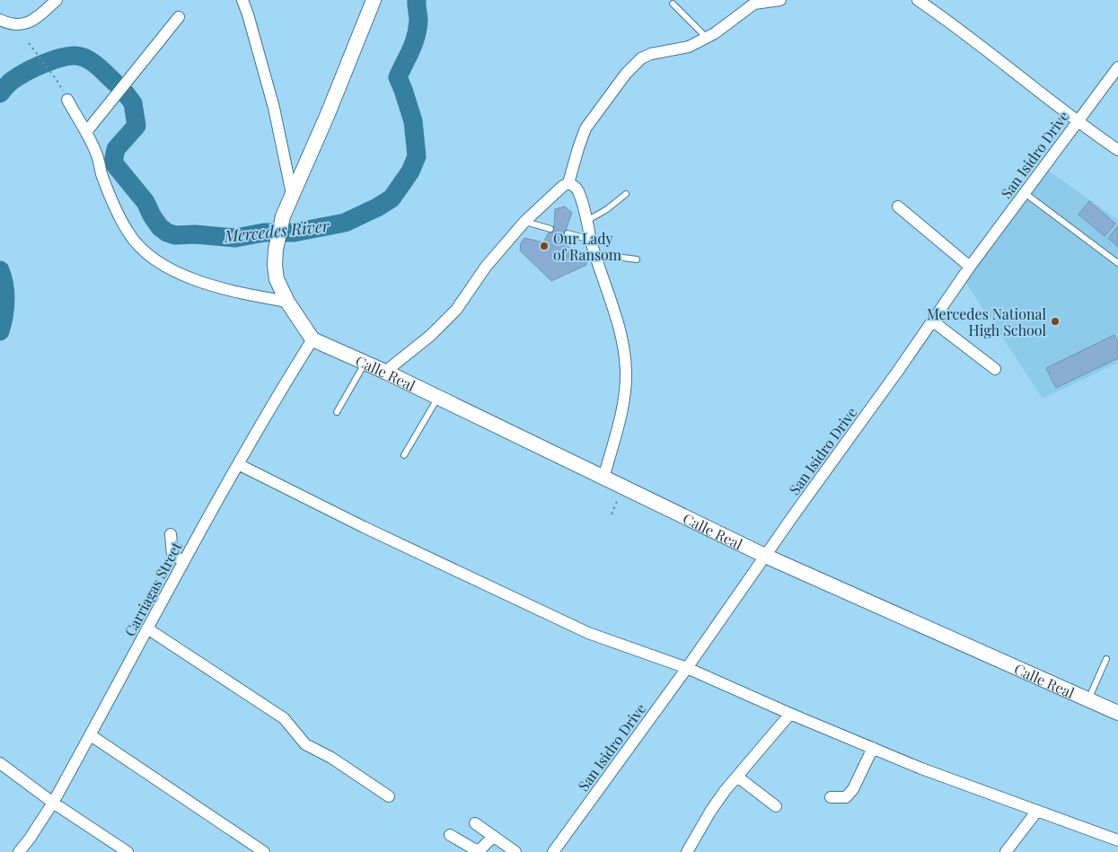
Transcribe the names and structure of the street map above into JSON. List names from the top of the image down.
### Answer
{
  "streets": {
    "street": ["San Isidro Drive", "Calle Real", "Carriagas Street"]
  },
  "crossings": [
    ["San Isidro Drive", "Calle Real"],
    ["Calle Real", "Carriagas Street"]
  ],
  "water": ["Mercedes River"],
  "places": ["Our Lady of Ransom", "Mercedes National High School"]
}
